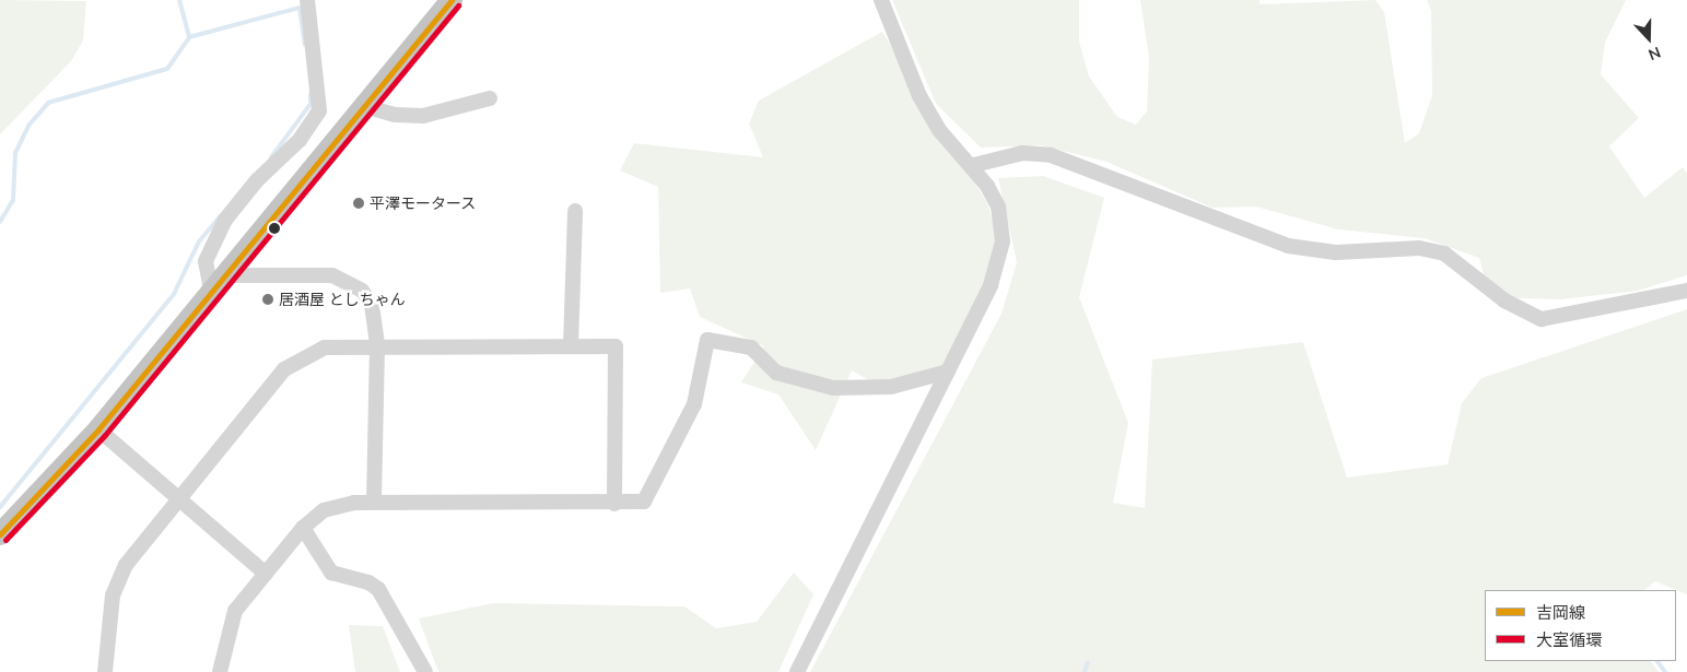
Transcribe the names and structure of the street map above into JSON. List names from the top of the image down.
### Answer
{
  "places": ["平澤モータース", "居酒屋 としちゃん"],
  "lines": ["transit line 吉岡線", "transit line 大室循環"],
  "legend": ["吉岡線", "大室循環"],
  "north": "bottom"
}
